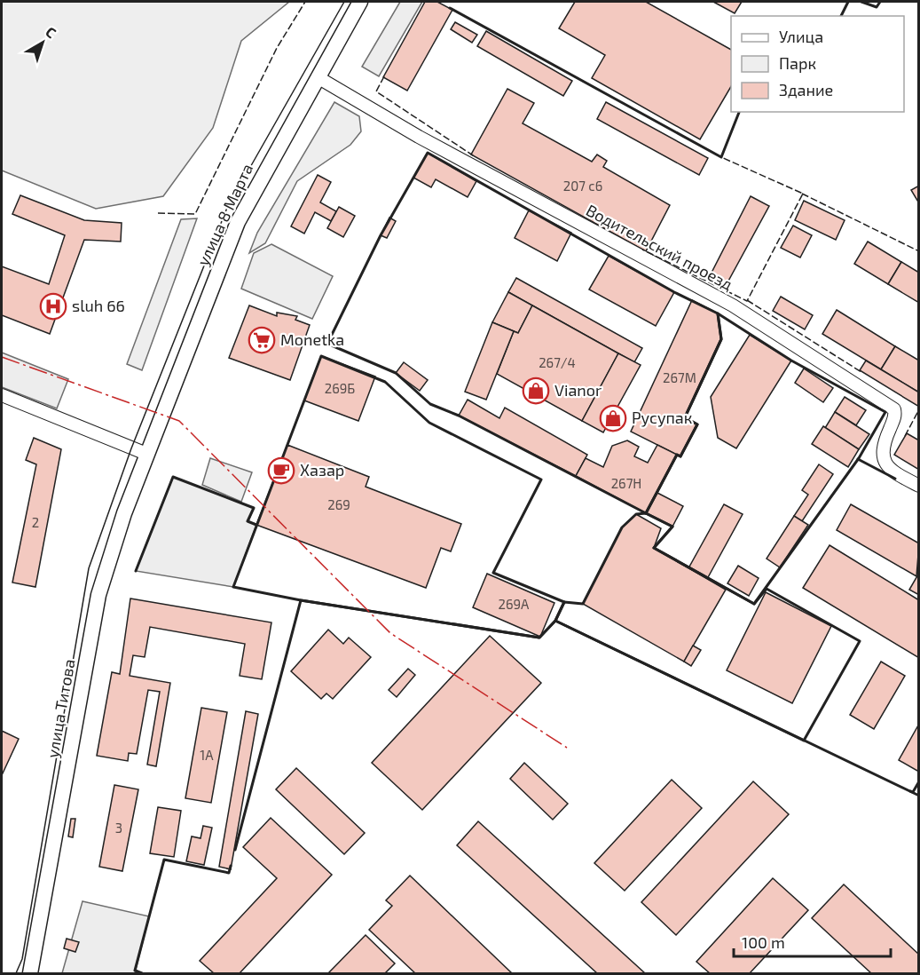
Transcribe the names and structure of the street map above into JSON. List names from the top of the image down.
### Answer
{
  "streets": {
    "main road": ["улица 8 Марта", "улица Титова"],
    "street": ["Водительский проезд"]
  },
  "crossings": [
    ["улица 8 Марта", "Водительский проезд"],
    ["улица 8 Марта", "улица Титова"]
  ],
  "places": {
    "hospital": ["sluh 66"],
    "supermarket": ["Monetka"],
    "shop": ["Vianor", "Русупак"],
    "cafe": ["Хазар"]
  },
  "house_numbers": [
    "207 с6",
    "267/4",
    "267М",
    "269Б",
    "267Н",
    "269",
    "2",
    "269А",
    "1А",
    "3"
  ],
  "legend": ["Улица", "Парк", "Здание"],
  "scale_bar": "100 m",
  "north": "top right"
}
